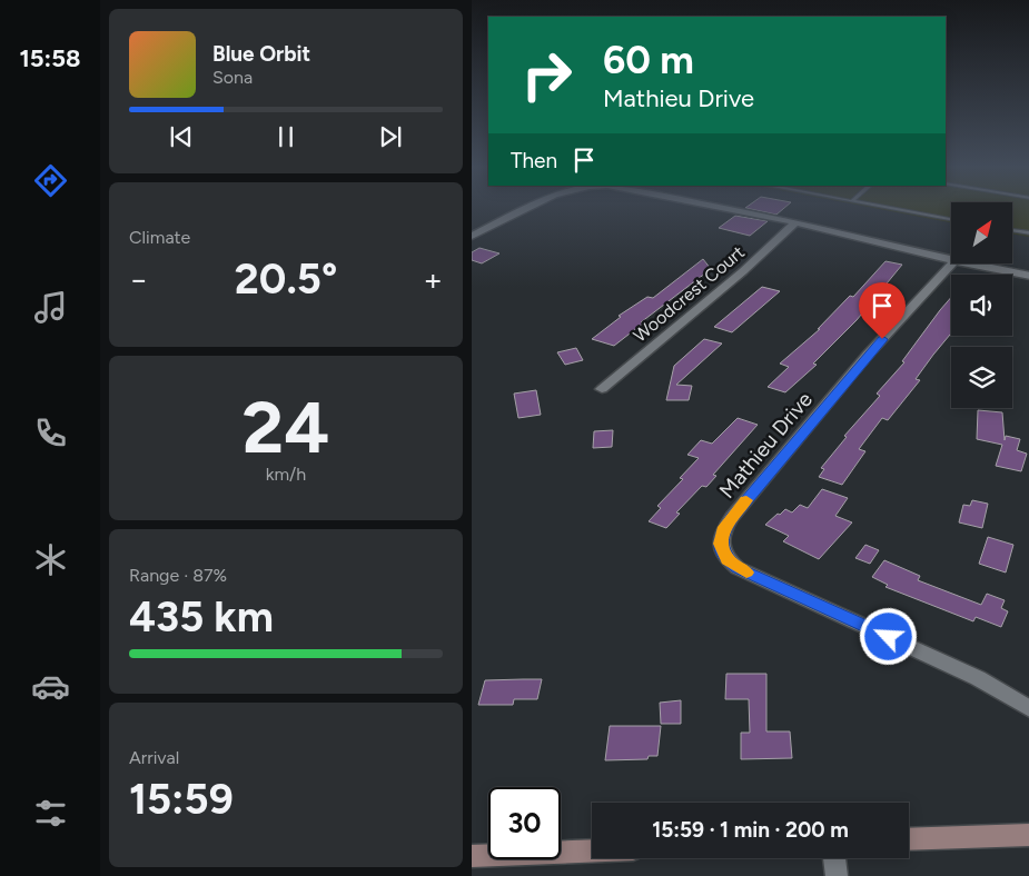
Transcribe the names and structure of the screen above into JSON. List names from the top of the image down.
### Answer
{
  "streets": {
    "street": ["Woodcrest Court", "Mathieu Drive"]
  },
  "north": "top right",
  "page": {
    "tabs": "15:58",
    "turn": ["60 m", "Mathieu Drive"],
    "song": ["Blue Orbit", "Sona"],
    "then": "Then",
    "tile": [
      "Climate",
      ["24", "km/h"],
      ["Range · 87%", "435 km"],
      ["Arrival", "15:59"]
    ],
    "heat": ["−", "20.5°", "+"],
    "limit": "30",
    "trip": "15:59 · 1 min · 200 m"
  }
}
